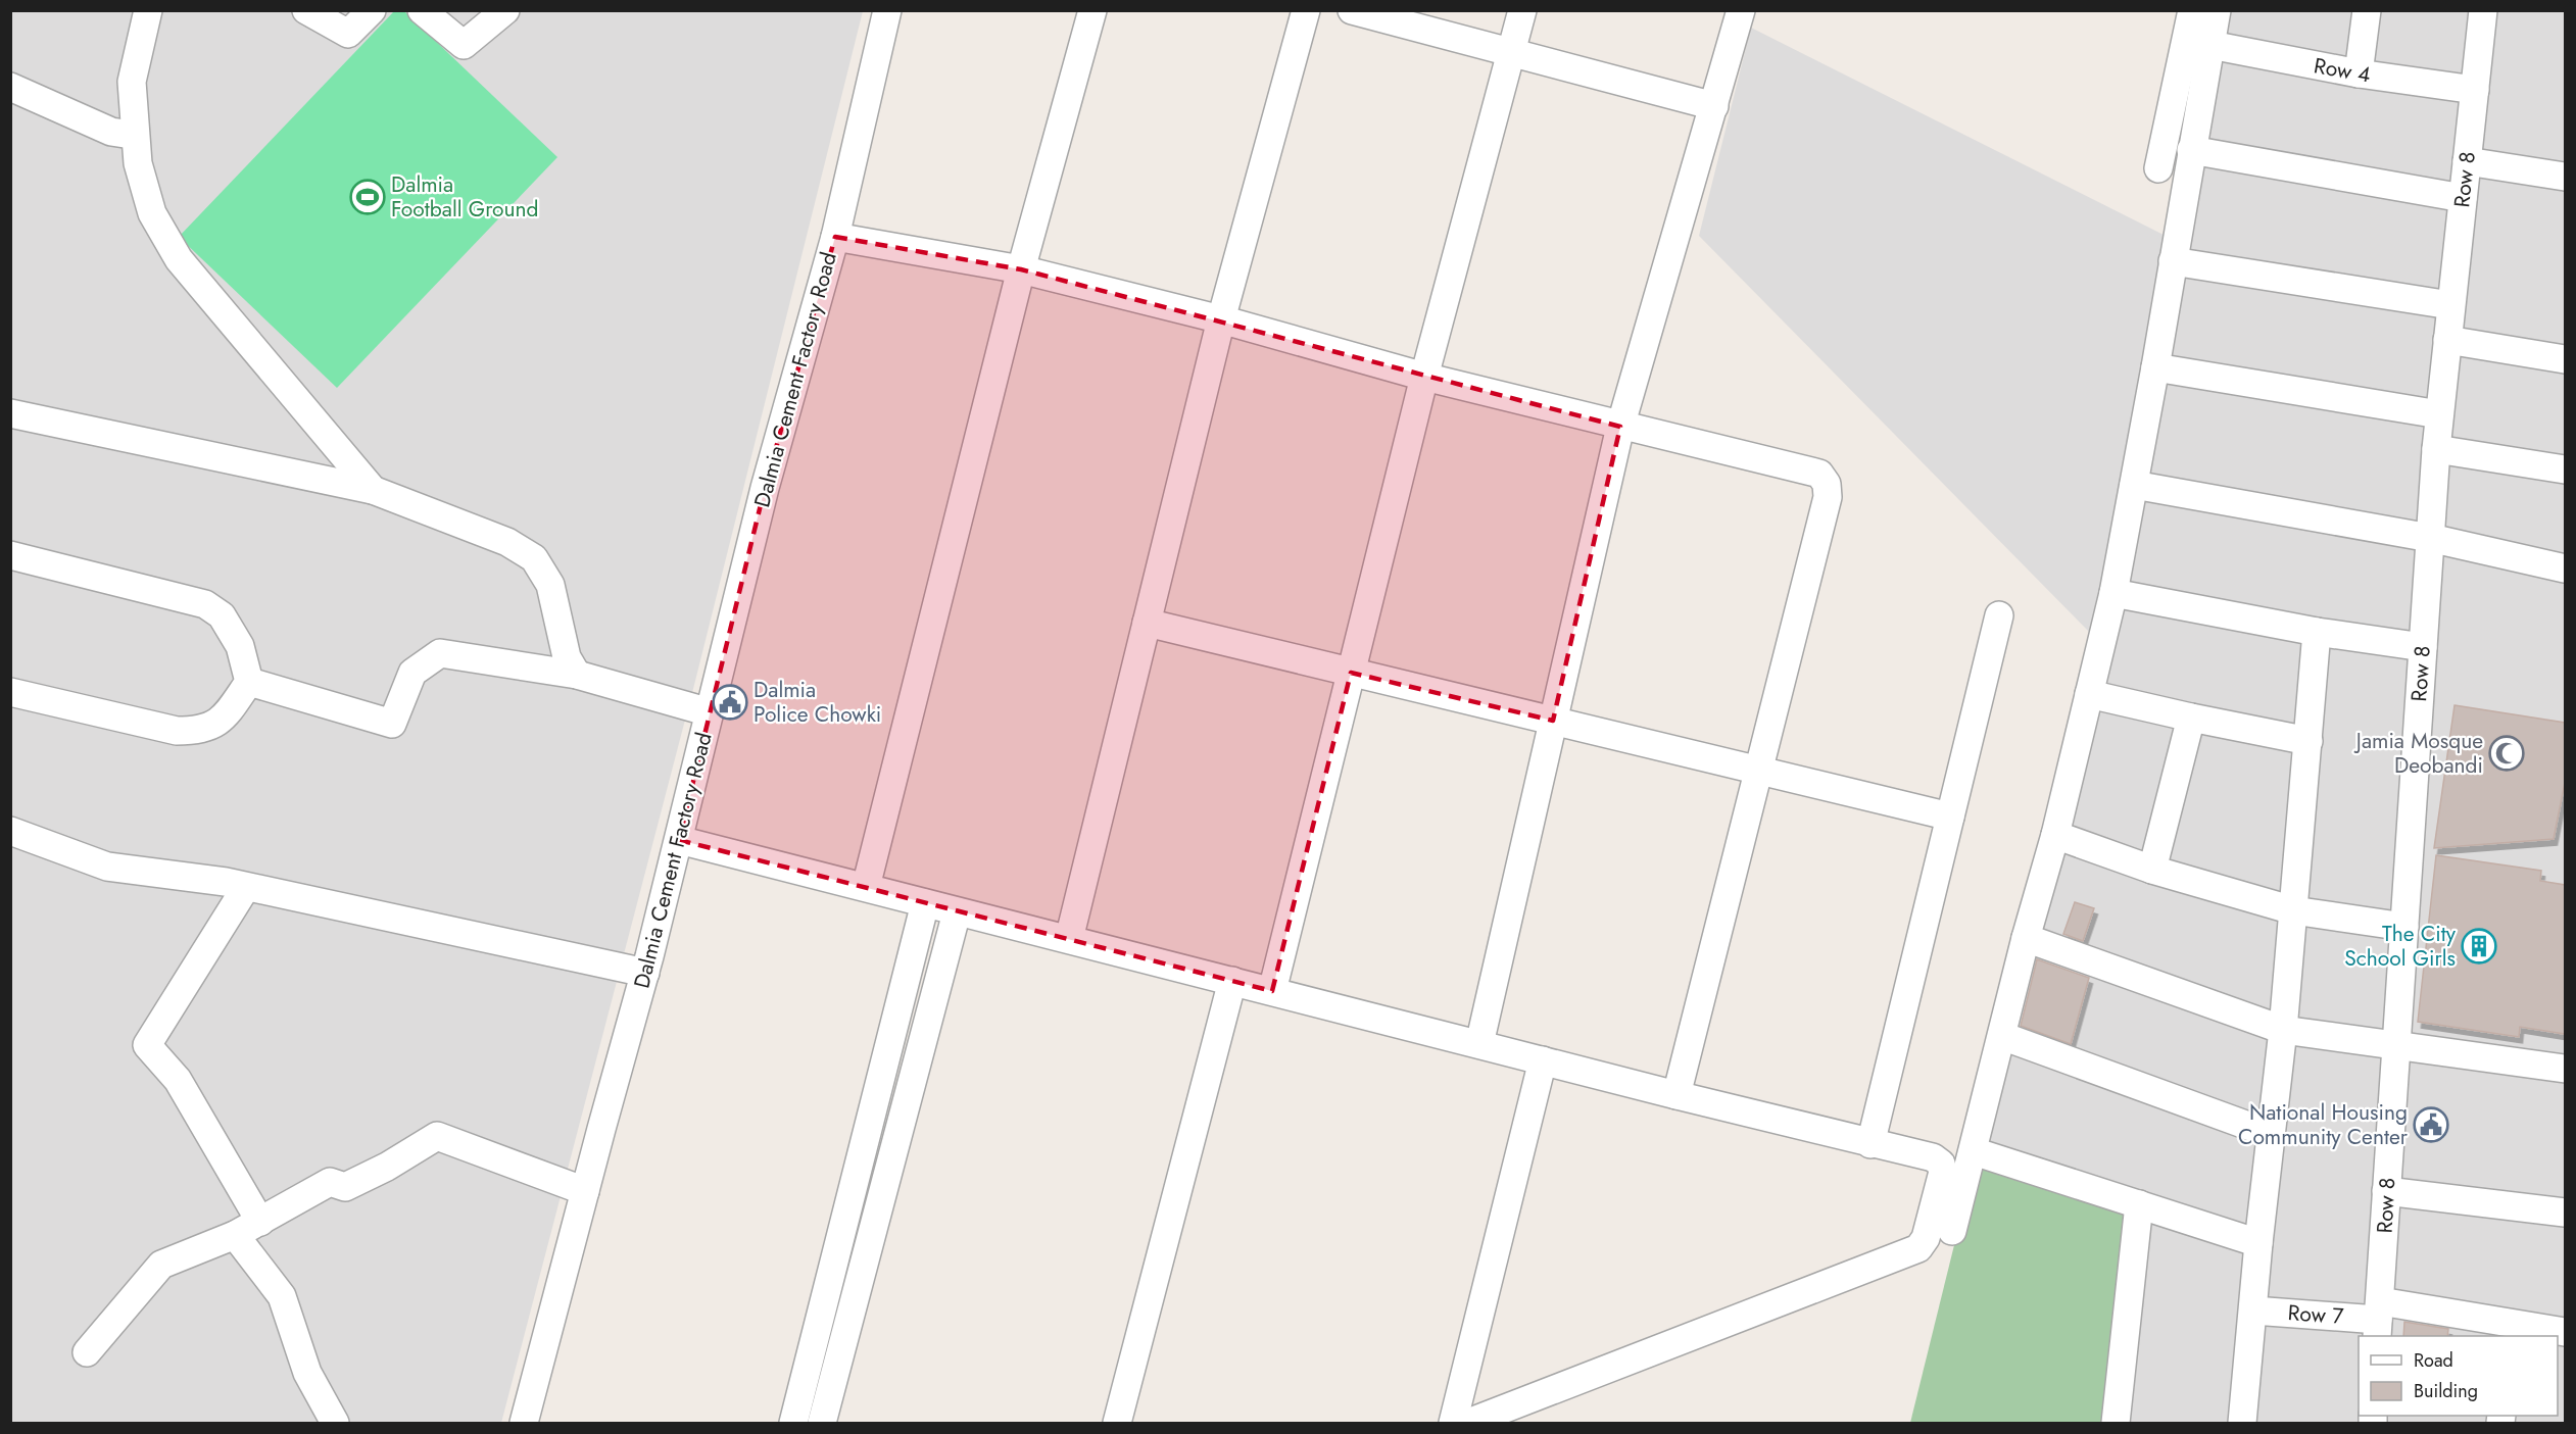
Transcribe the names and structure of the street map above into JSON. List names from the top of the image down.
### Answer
{
  "streets": {
    "street": [
      "Row 4",
      "Row 8",
      "Dalmia Cement Factory Road",
      "Row 7"
    ]
  },
  "crossings": [
    ["Row 4", "Row 8"],
    ["Row 8", "Row 7"]
  ],
  "places": {
    "sports": ["Dalmia Football Ground"],
    "public building": ["Dalmia Police Chowki", "National Housing Community Center"],
    "mosque": ["Jamia Mosque Deobandi"],
    "building": ["The City School Girls"]
  },
  "legend": ["Road", "Building"]
}
